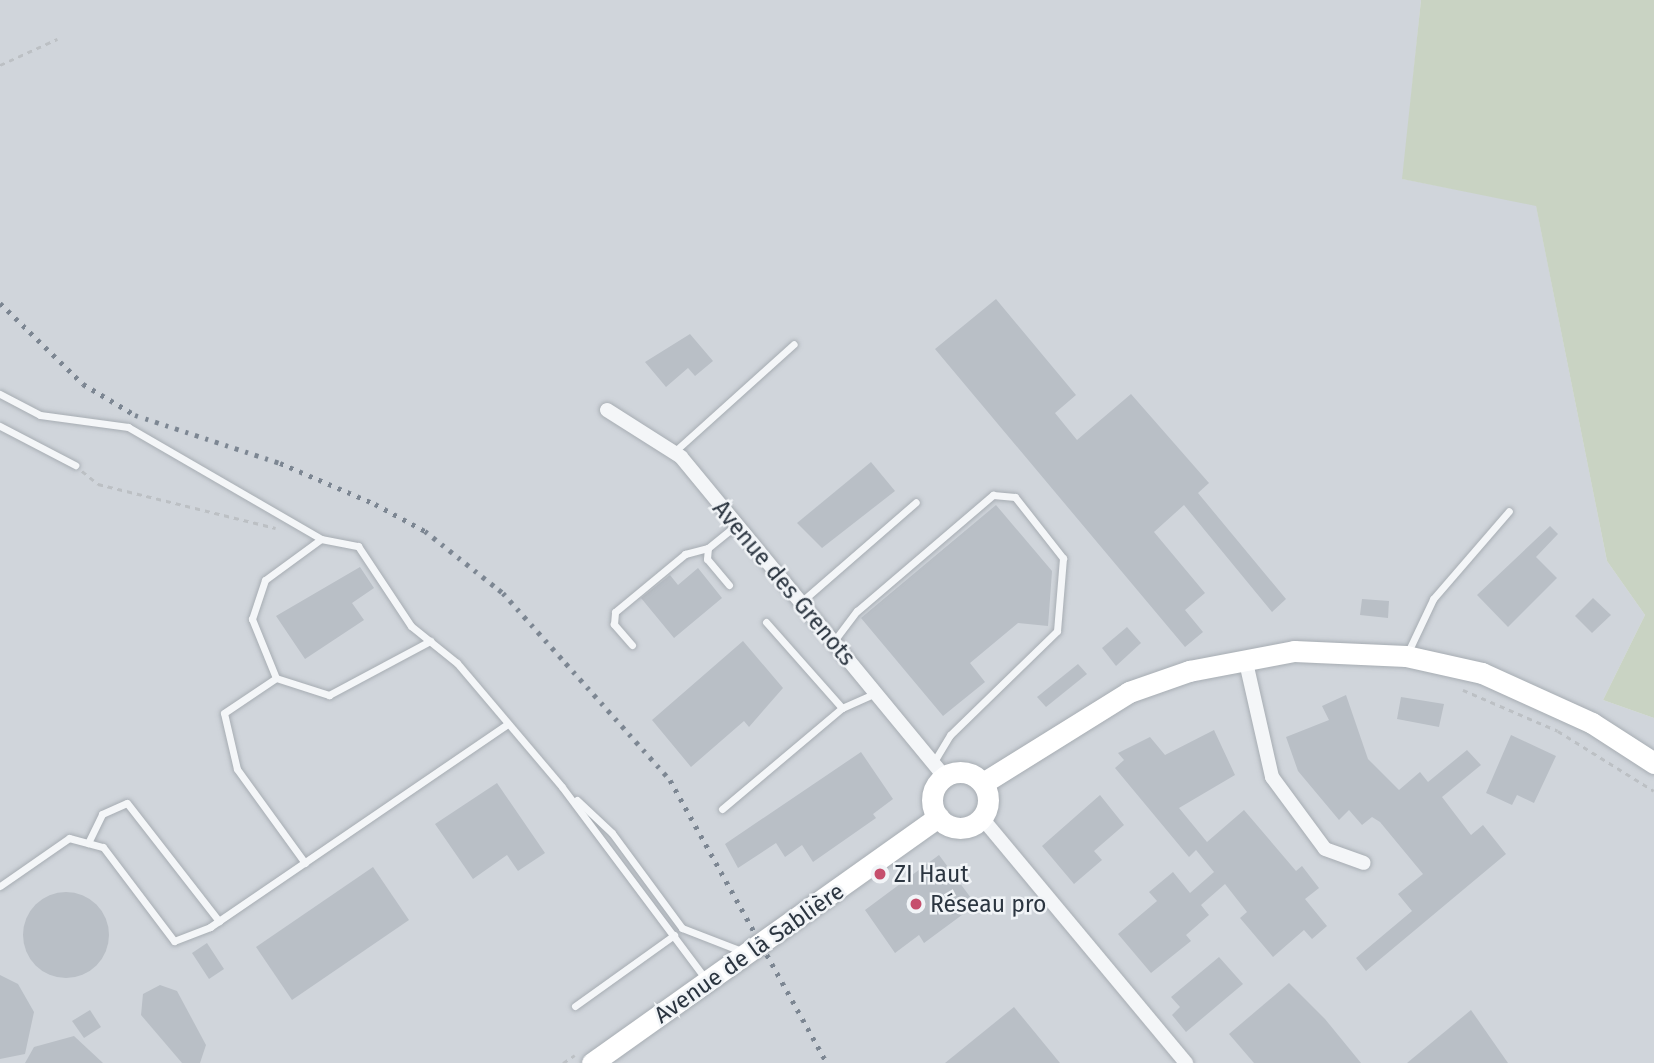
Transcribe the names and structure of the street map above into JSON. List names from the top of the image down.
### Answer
{
  "streets": {
    "main road": ["Avenue de la Sablière"],
    "street": ["Avenue des Grenots"]
  },
  "crossings": [
    ["Avenue des Grenots", "Avenue de la Sablière"]
  ],
  "places": ["ZI Haut", "Réseau pro"]
}
